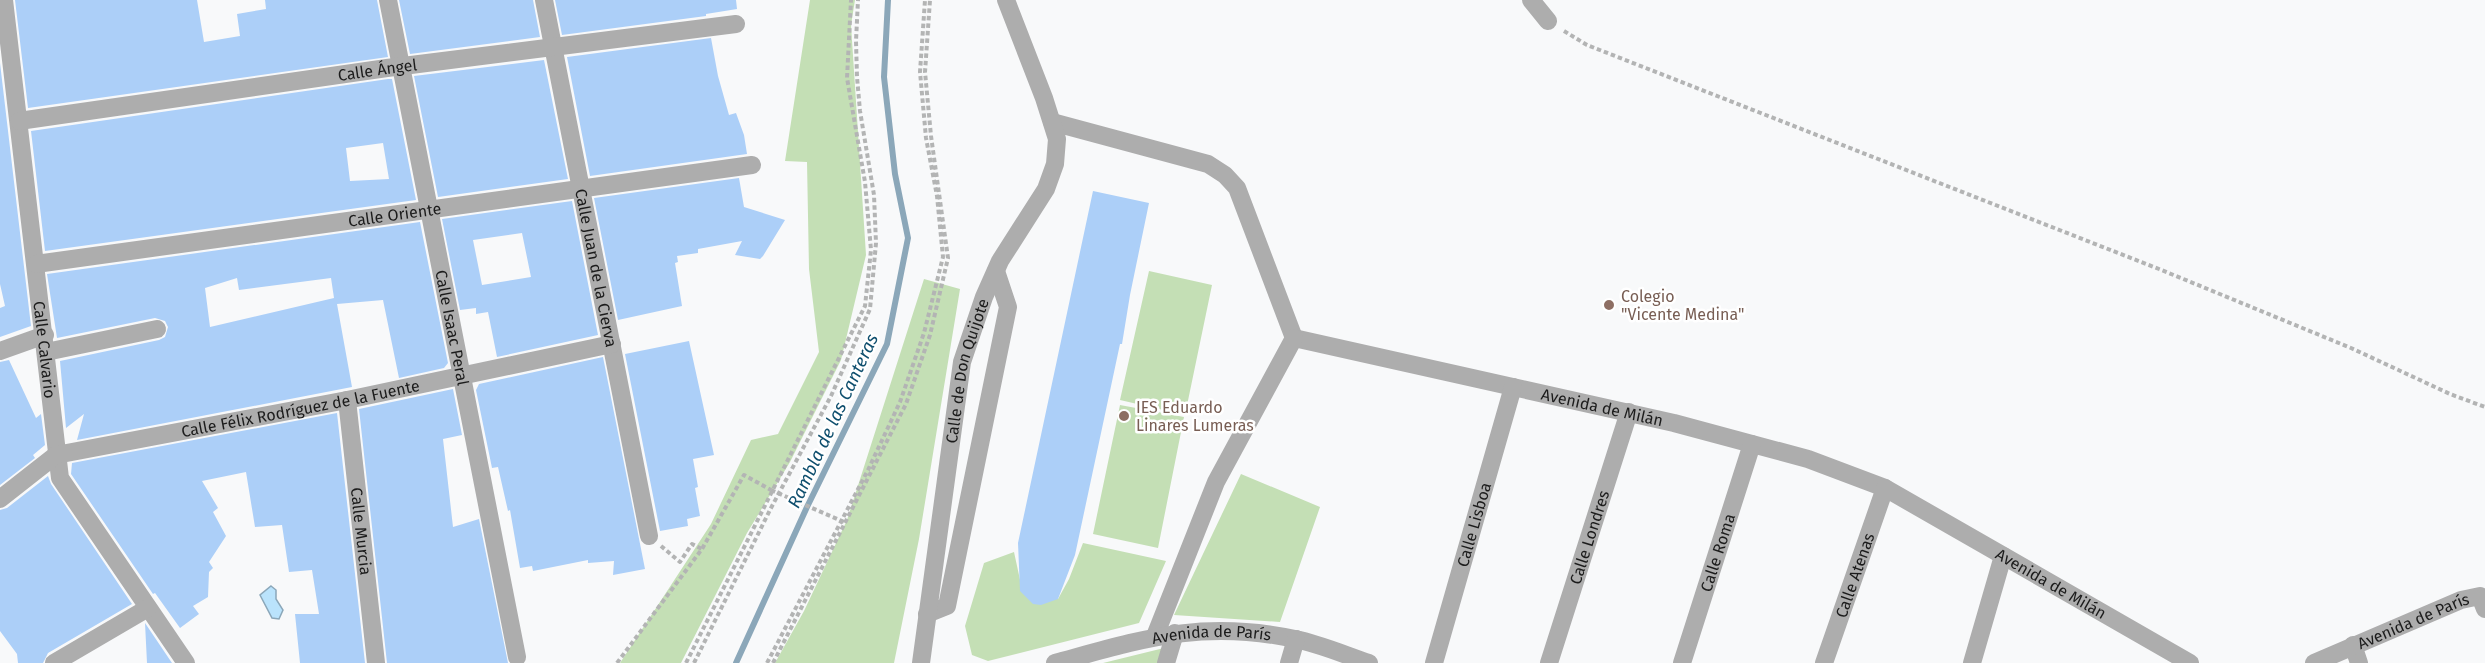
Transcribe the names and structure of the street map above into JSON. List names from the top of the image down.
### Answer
{
  "streets": {
    "street": [
      "Calle Ángel",
      "Calle Oriente",
      "Calle Juan de la Cierva",
      "Calle Isaac Peral",
      "Calle Calvario",
      "Calle de Don Quijote",
      "Avenida de Milán",
      "Calle Félix Rodríguez de la Fuente",
      "Calle Lisboa",
      "Calle Murcia",
      "Calle Londres",
      "Calle Roma",
      "Calle Atenas",
      "Avenida de París"
    ]
  },
  "crossings": [
    ["Calle Ángel", "Calle Juan de la Cierva"],
    ["Calle Ángel", "Calle Isaac Peral"],
    ["Calle Ángel", "Calle Calvario"],
    ["Calle Oriente", "Calle Juan de la Cierva"],
    ["Calle Oriente", "Calle Isaac Peral"],
    ["Calle Oriente", "Calle Calvario"],
    ["Calle Juan de la Cierva", "Calle Félix Rodríguez de la Fuente"],
    ["Calle Isaac Peral", "Calle Félix Rodríguez de la Fuente"],
    ["Calle Calvario", "Calle Félix Rodríguez de la Fuente"],
    ["Avenida de Milán", "Calle Lisboa"],
    ["Avenida de Milán", "Calle Londres"],
    ["Avenida de Milán", "Calle Roma"],
    ["Avenida de Milán", "Calle Atenas"],
    ["Calle Félix Rodríguez de la Fuente", "Calle Murcia"]
  ],
  "water": ["Rambla de las Canteras"],
  "places": ["Colegio \"Vicente Medina\"", "IES Eduardo Linares Lumeras"]
}
